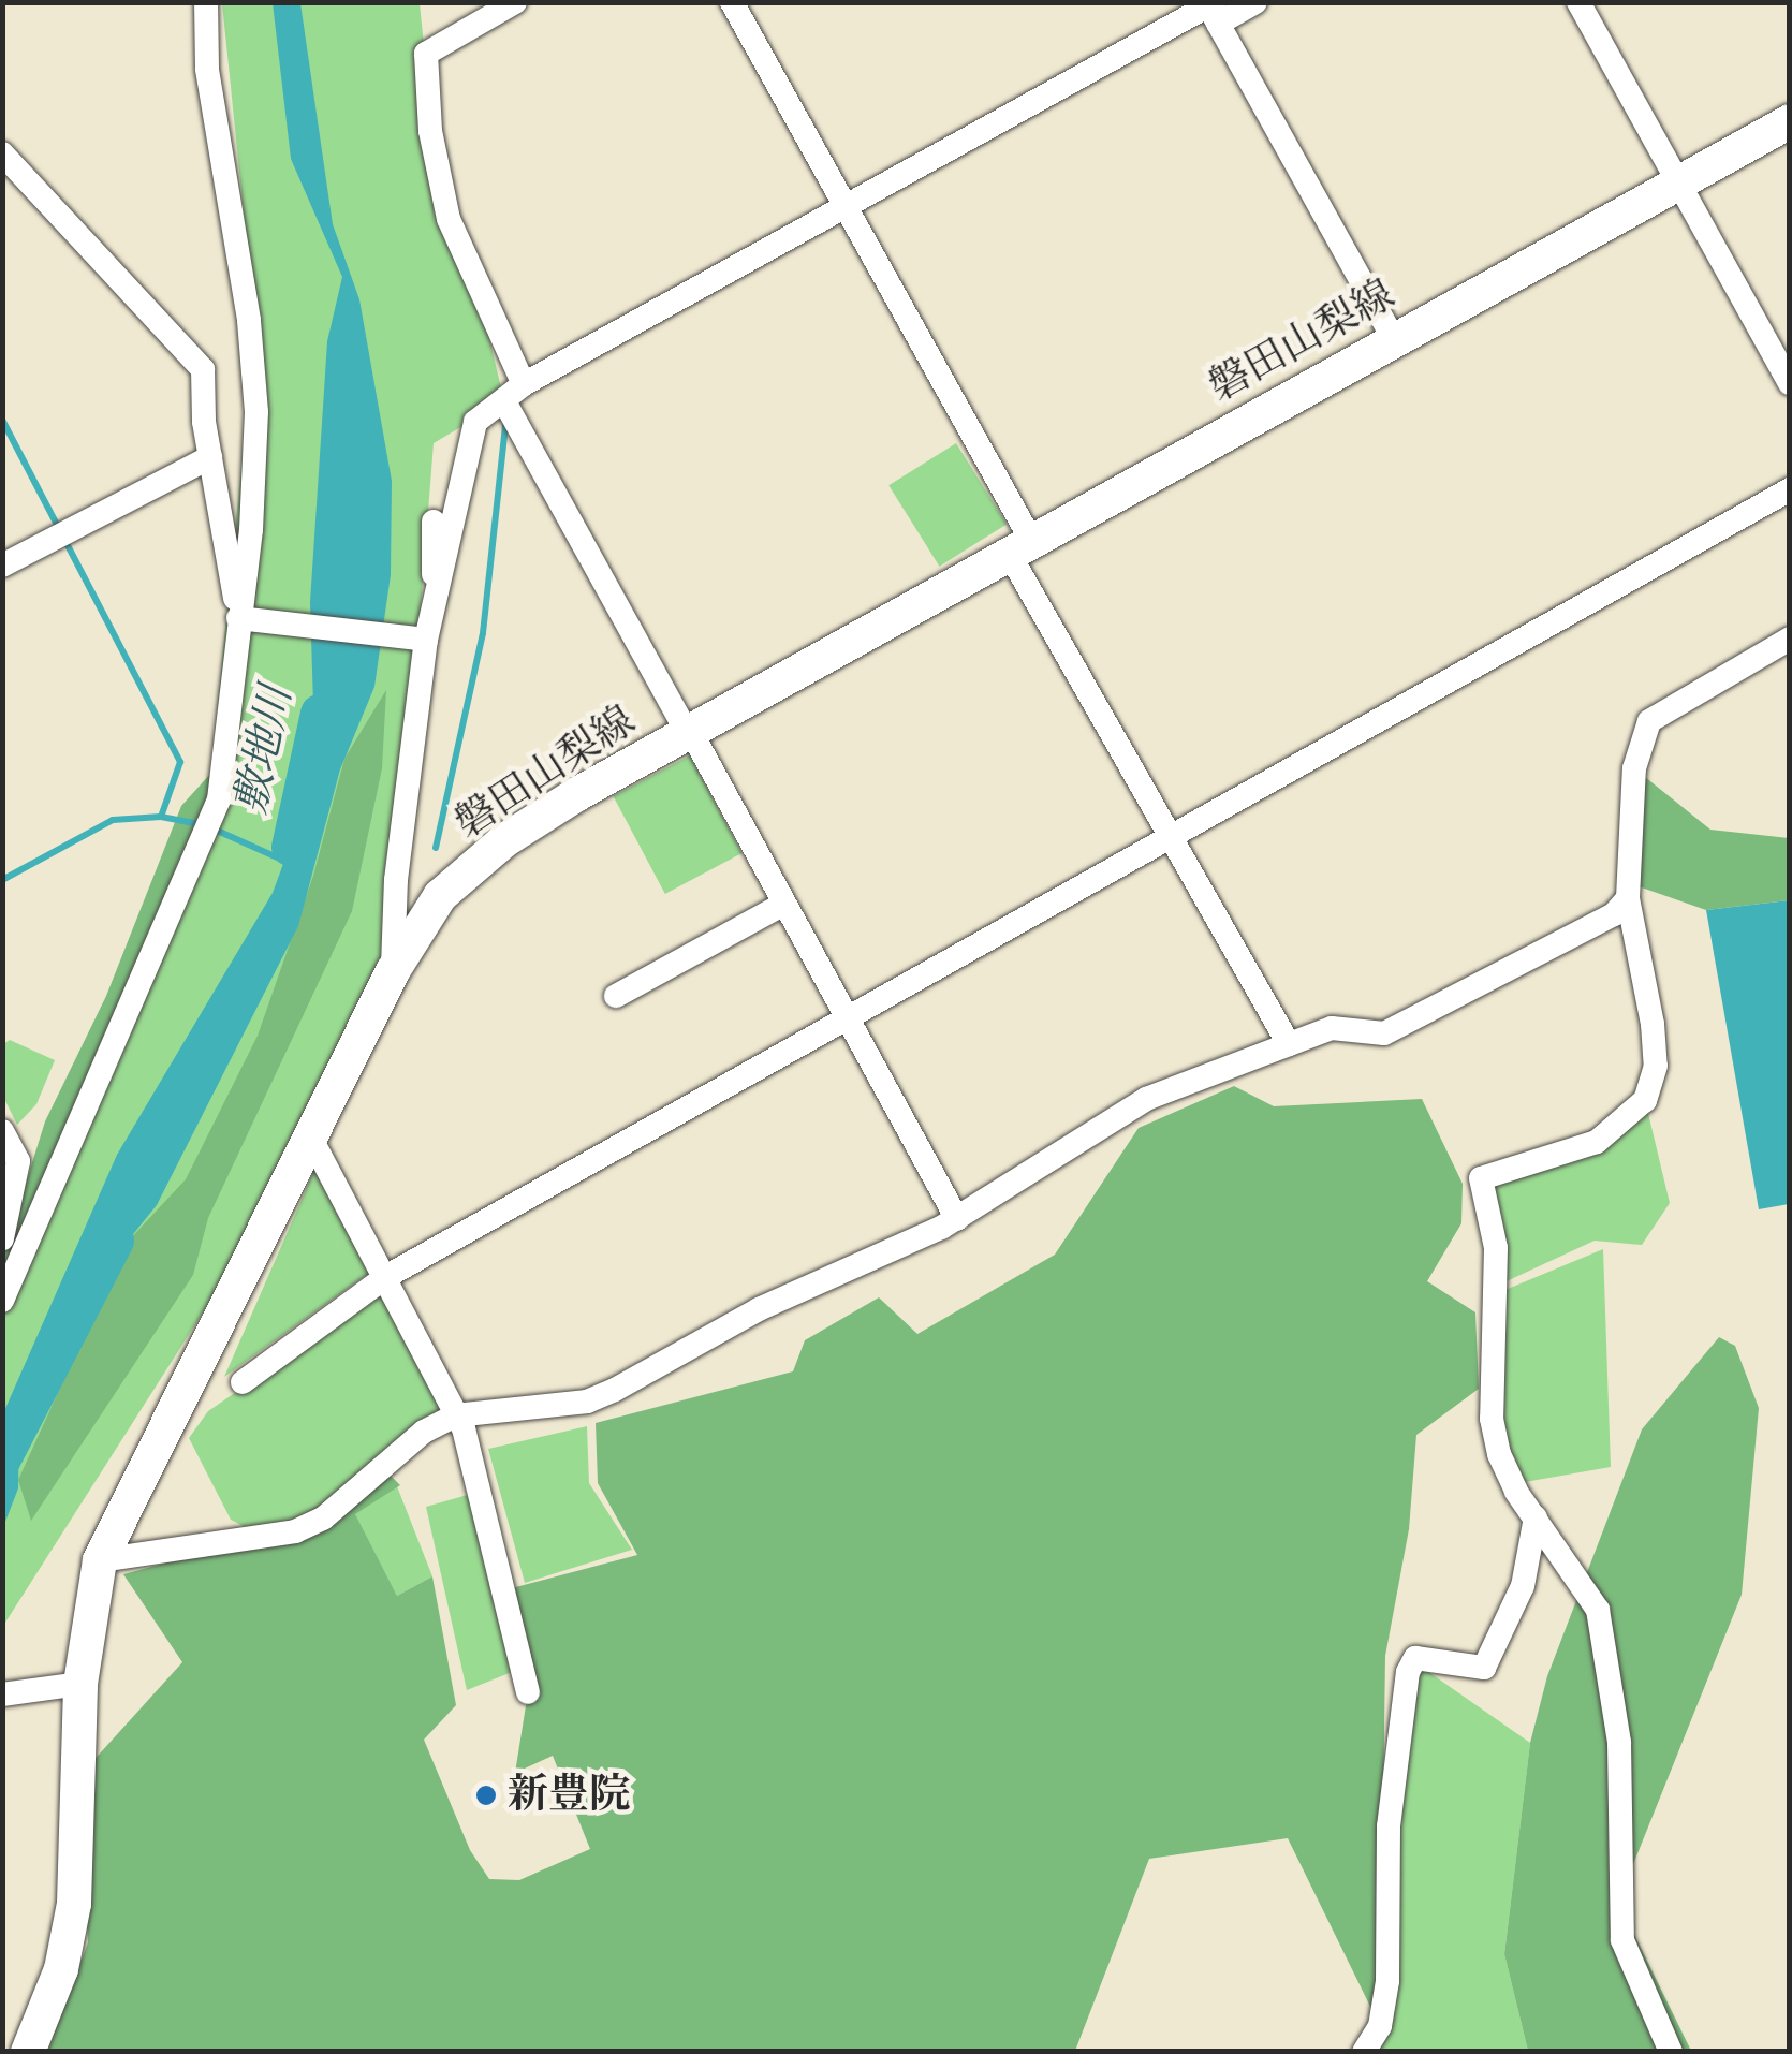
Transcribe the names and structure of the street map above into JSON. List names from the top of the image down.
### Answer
{
  "streets": {
    "main road": ["磐田山梨線"]
  },
  "water": ["敷地川"],
  "places": ["新豊院"]
}
